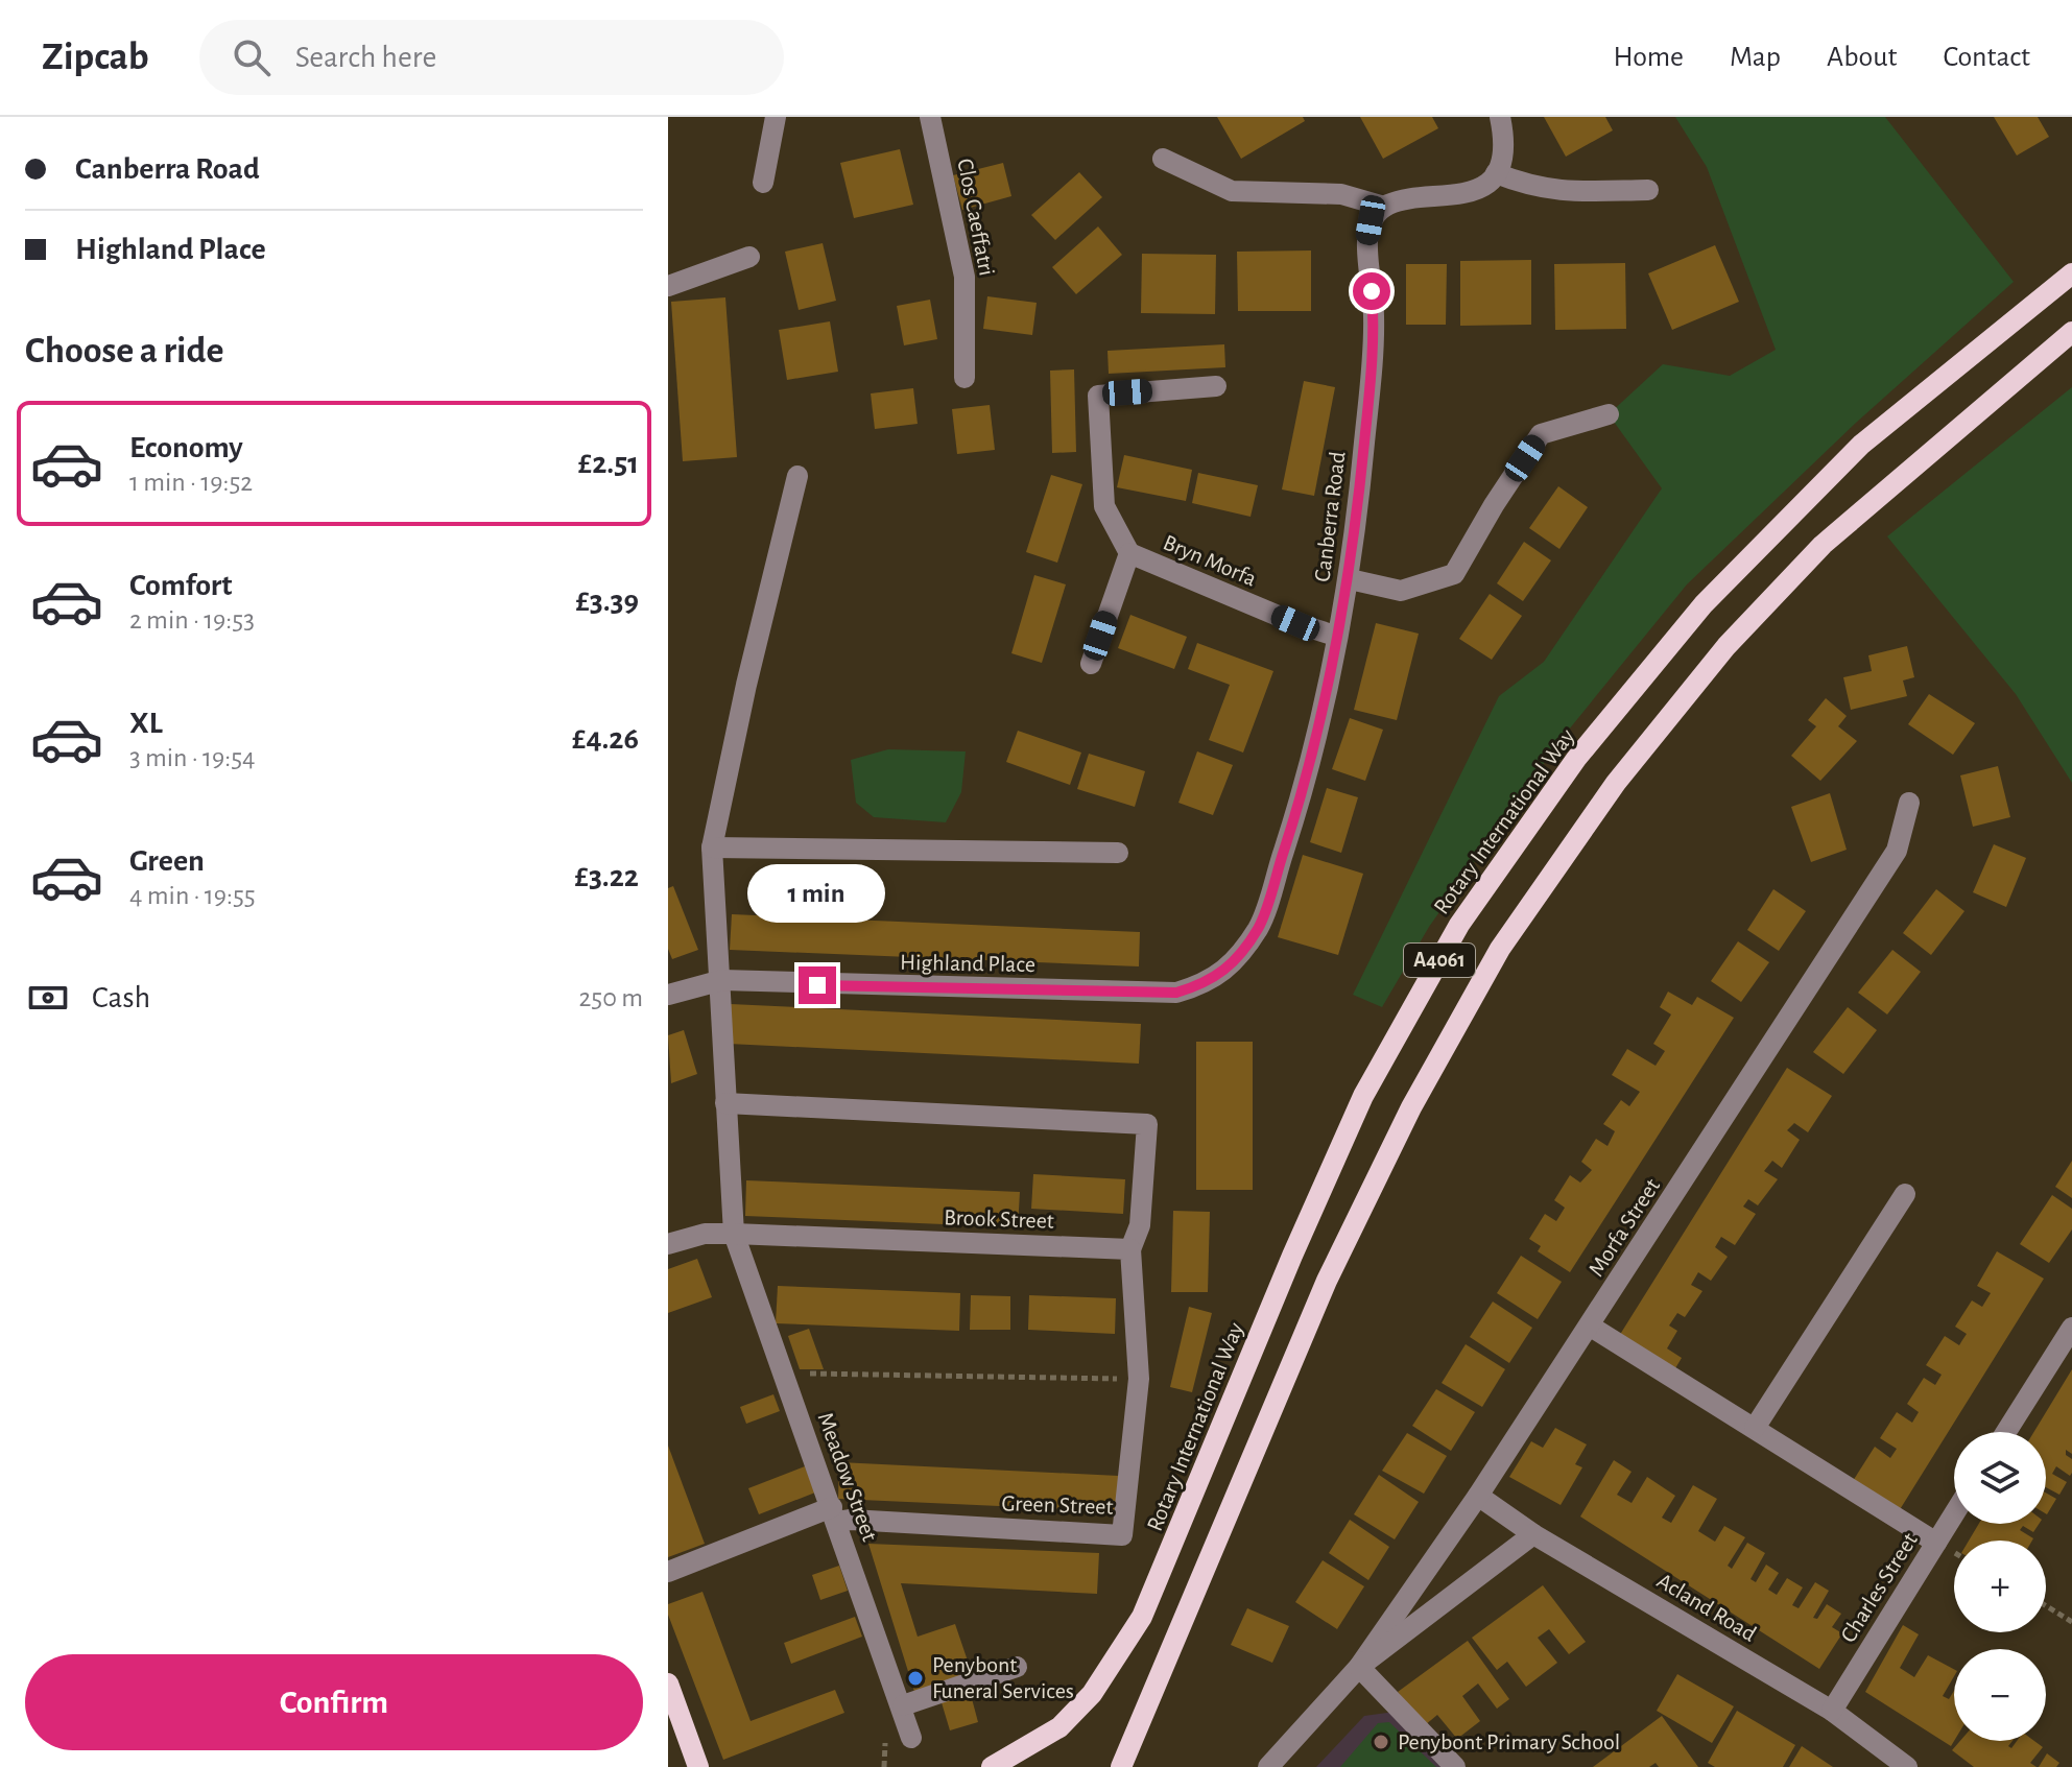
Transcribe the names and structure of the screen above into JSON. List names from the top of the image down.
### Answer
{
  "streets": {
    "main road": ["Rotary International Way", "A4061"],
    "street": [
      "Clos Caeffatri",
      "Canberra Road",
      "Bryn Morfa",
      "Highland Place",
      "Brook Street",
      "Morfa Street",
      "Meadow Street",
      "Green Street",
      "Charles Street",
      "Acland Road"
    ]
  },
  "crossings": [
    ["Canberra Road", "Bryn Morfa"],
    ["Canberra Road", "Highland Place"],
    ["Highland Place", "Meadow Street"],
    ["Brook Street", "Meadow Street"],
    ["Morfa Street", "Acland Road"],
    ["Meadow Street", "Green Street"],
    ["Charles Street", "Acland Road"]
  ],
  "places": ["Penybont Funeral Services", "Penybont Primary School"],
  "page": {
    "header": "Zipcab",
    "search": "Search here",
    "nav": [
      "Home",
      "Map",
      "About",
      "Contact"
    ],
    "banner": ["Canberra Road", "Highland Place"],
    "heading": "Choose a ride",
    "list": [
      {
        "name": "Economy",
        "note": "1 min · 19:52",
        "value": "£2.51"
      },
      {
        "name": "Comfort",
        "note": "2 min · 19:53",
        "value": "£3.39"
      },
      {
        "name": "XL",
        "note": "3 min · 19:54",
        "value": "£4.26"
      },
      {
        "name": "Green",
        "note": "4 min · 19:55",
        "value": "£3.22"
      }
    ],
    "bubble": "1 min",
    "pay": ["Cash", "250 m"],
    "map_buttons": ["+", "−"],
    "buttons": "Confirm"
  }
}
